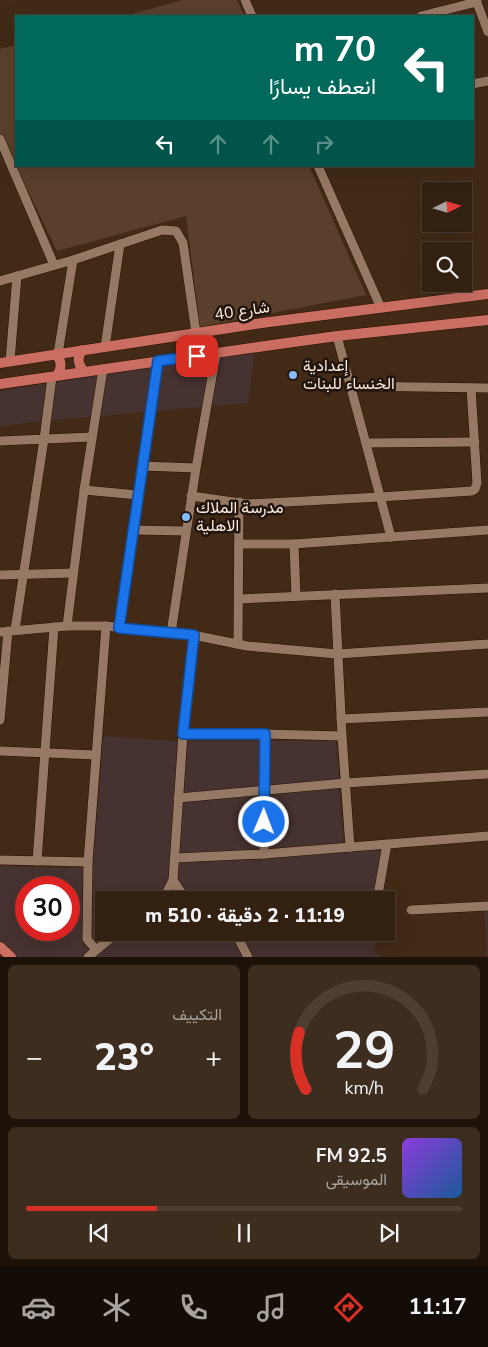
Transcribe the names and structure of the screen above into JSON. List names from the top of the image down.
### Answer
{
  "streets": {
    "main road": ["شارع 40"]
  },
  "places": ["إعدادية الخنساء للبنات", "مدرسة الملاك الاهلية"],
  "north": "right",
  "page": {
    "turn": ["70 m", "انعطف يسارًا"],
    "limit": "30",
    "trip": "11:19 · 2 دقيقة · 510 m",
    "tile": "التكييف",
    "heat": ["−", "23°", "+"],
    "song": ["92.5 FM", "الموسيقى"],
    "tabs": "11:17",
    "gauge": ["29", "km/h"]
  }
}
